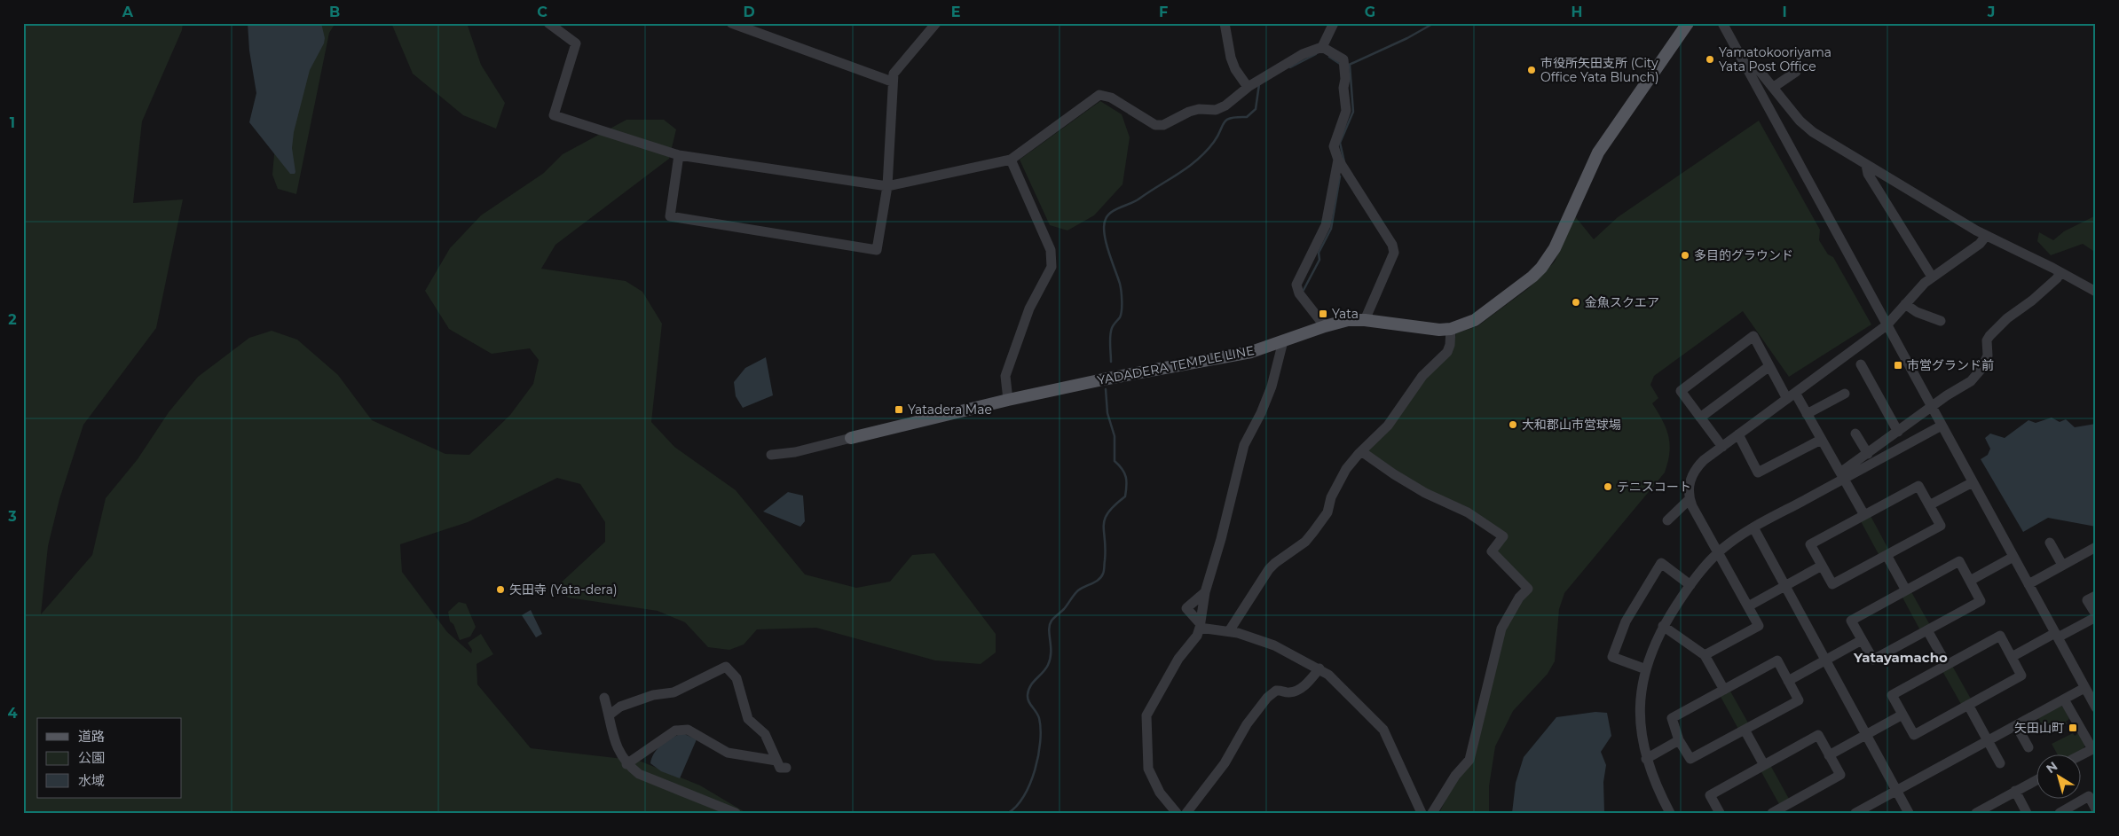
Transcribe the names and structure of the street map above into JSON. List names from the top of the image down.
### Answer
{
  "streets": {
    "main road": ["YADADERA TEMPLE LINE"]
  },
  "districts": ["Yatayamacho"],
  "places": {
    "other": [
      "Yamatokooriyama Yata Post Office",
      "市役所矢田支所 (City Office Yata Blunch)",
      "多目的グラウンド",
      "金魚スクエア",
      "大和郡山市営球場",
      "テニスコート",
      "矢田寺 (Yata-dera)"
    ],
    "transit": [
      "Yata",
      "市営グランド前",
      "Yatadera Mae",
      "矢田山町"
    ]
  },
  "legend": ["道路", "公園", "水域"],
  "north": "top left",
  "grid": {
    "columns": [
      "A",
      "B",
      "C",
      "D",
      "E",
      "F",
      "G",
      "H",
      "I",
      "J"
    ],
    "rows": [
      "1",
      "2",
      "3",
      "4"
    ]
  }
}
